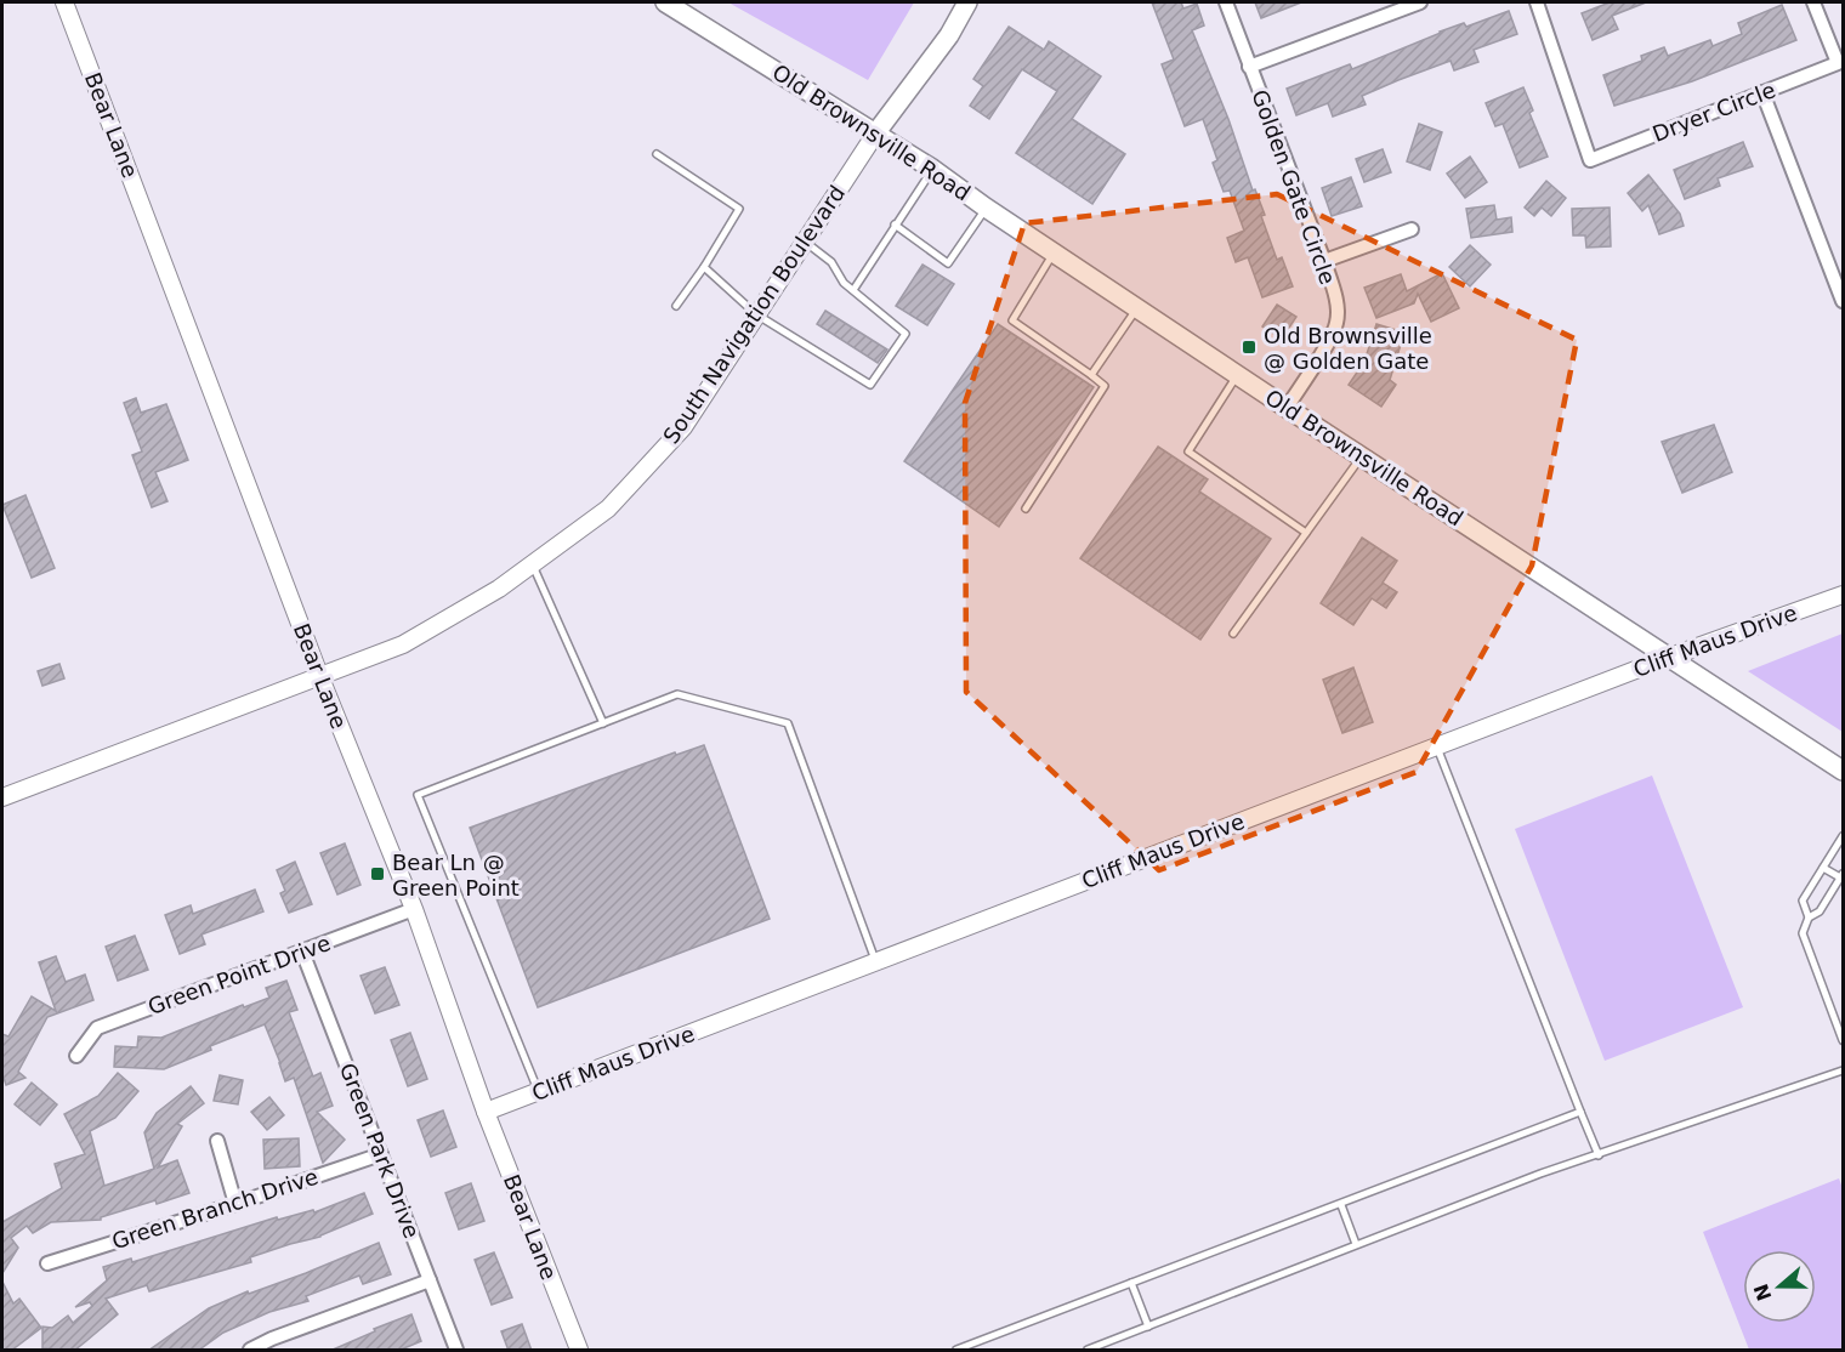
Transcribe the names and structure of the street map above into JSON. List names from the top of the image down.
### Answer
{
  "streets": {
    "main road": ["Old Brownsville Road"],
    "street": [
      "Dryer Circle",
      "Bear Lane",
      "Golden Gate Circle",
      "South Navigation Boulevard",
      "Cliff Maus Drive",
      "Green Point Drive",
      "Green Park Drive",
      "Green Branch Drive"
    ]
  },
  "crossings": [
    ["Bear Lane", "South Navigation Boulevard"],
    ["Bear Lane", "Cliff Maus Drive"],
    ["Bear Lane", "Green Point Drive"],
    ["Old Brownsville Road", "Golden Gate Circle"],
    ["Old Brownsville Road", "South Navigation Boulevard"],
    ["Old Brownsville Road", "Cliff Maus Drive"],
    ["Green Point Drive", "Green Park Drive"],
    ["Green Park Drive", "Green Branch Drive"]
  ],
  "places": {
    "transit": ["Old Brownsville @ Golden Gate", "Bear Ln @ Green Point"]
  },
  "north": "left"
}
